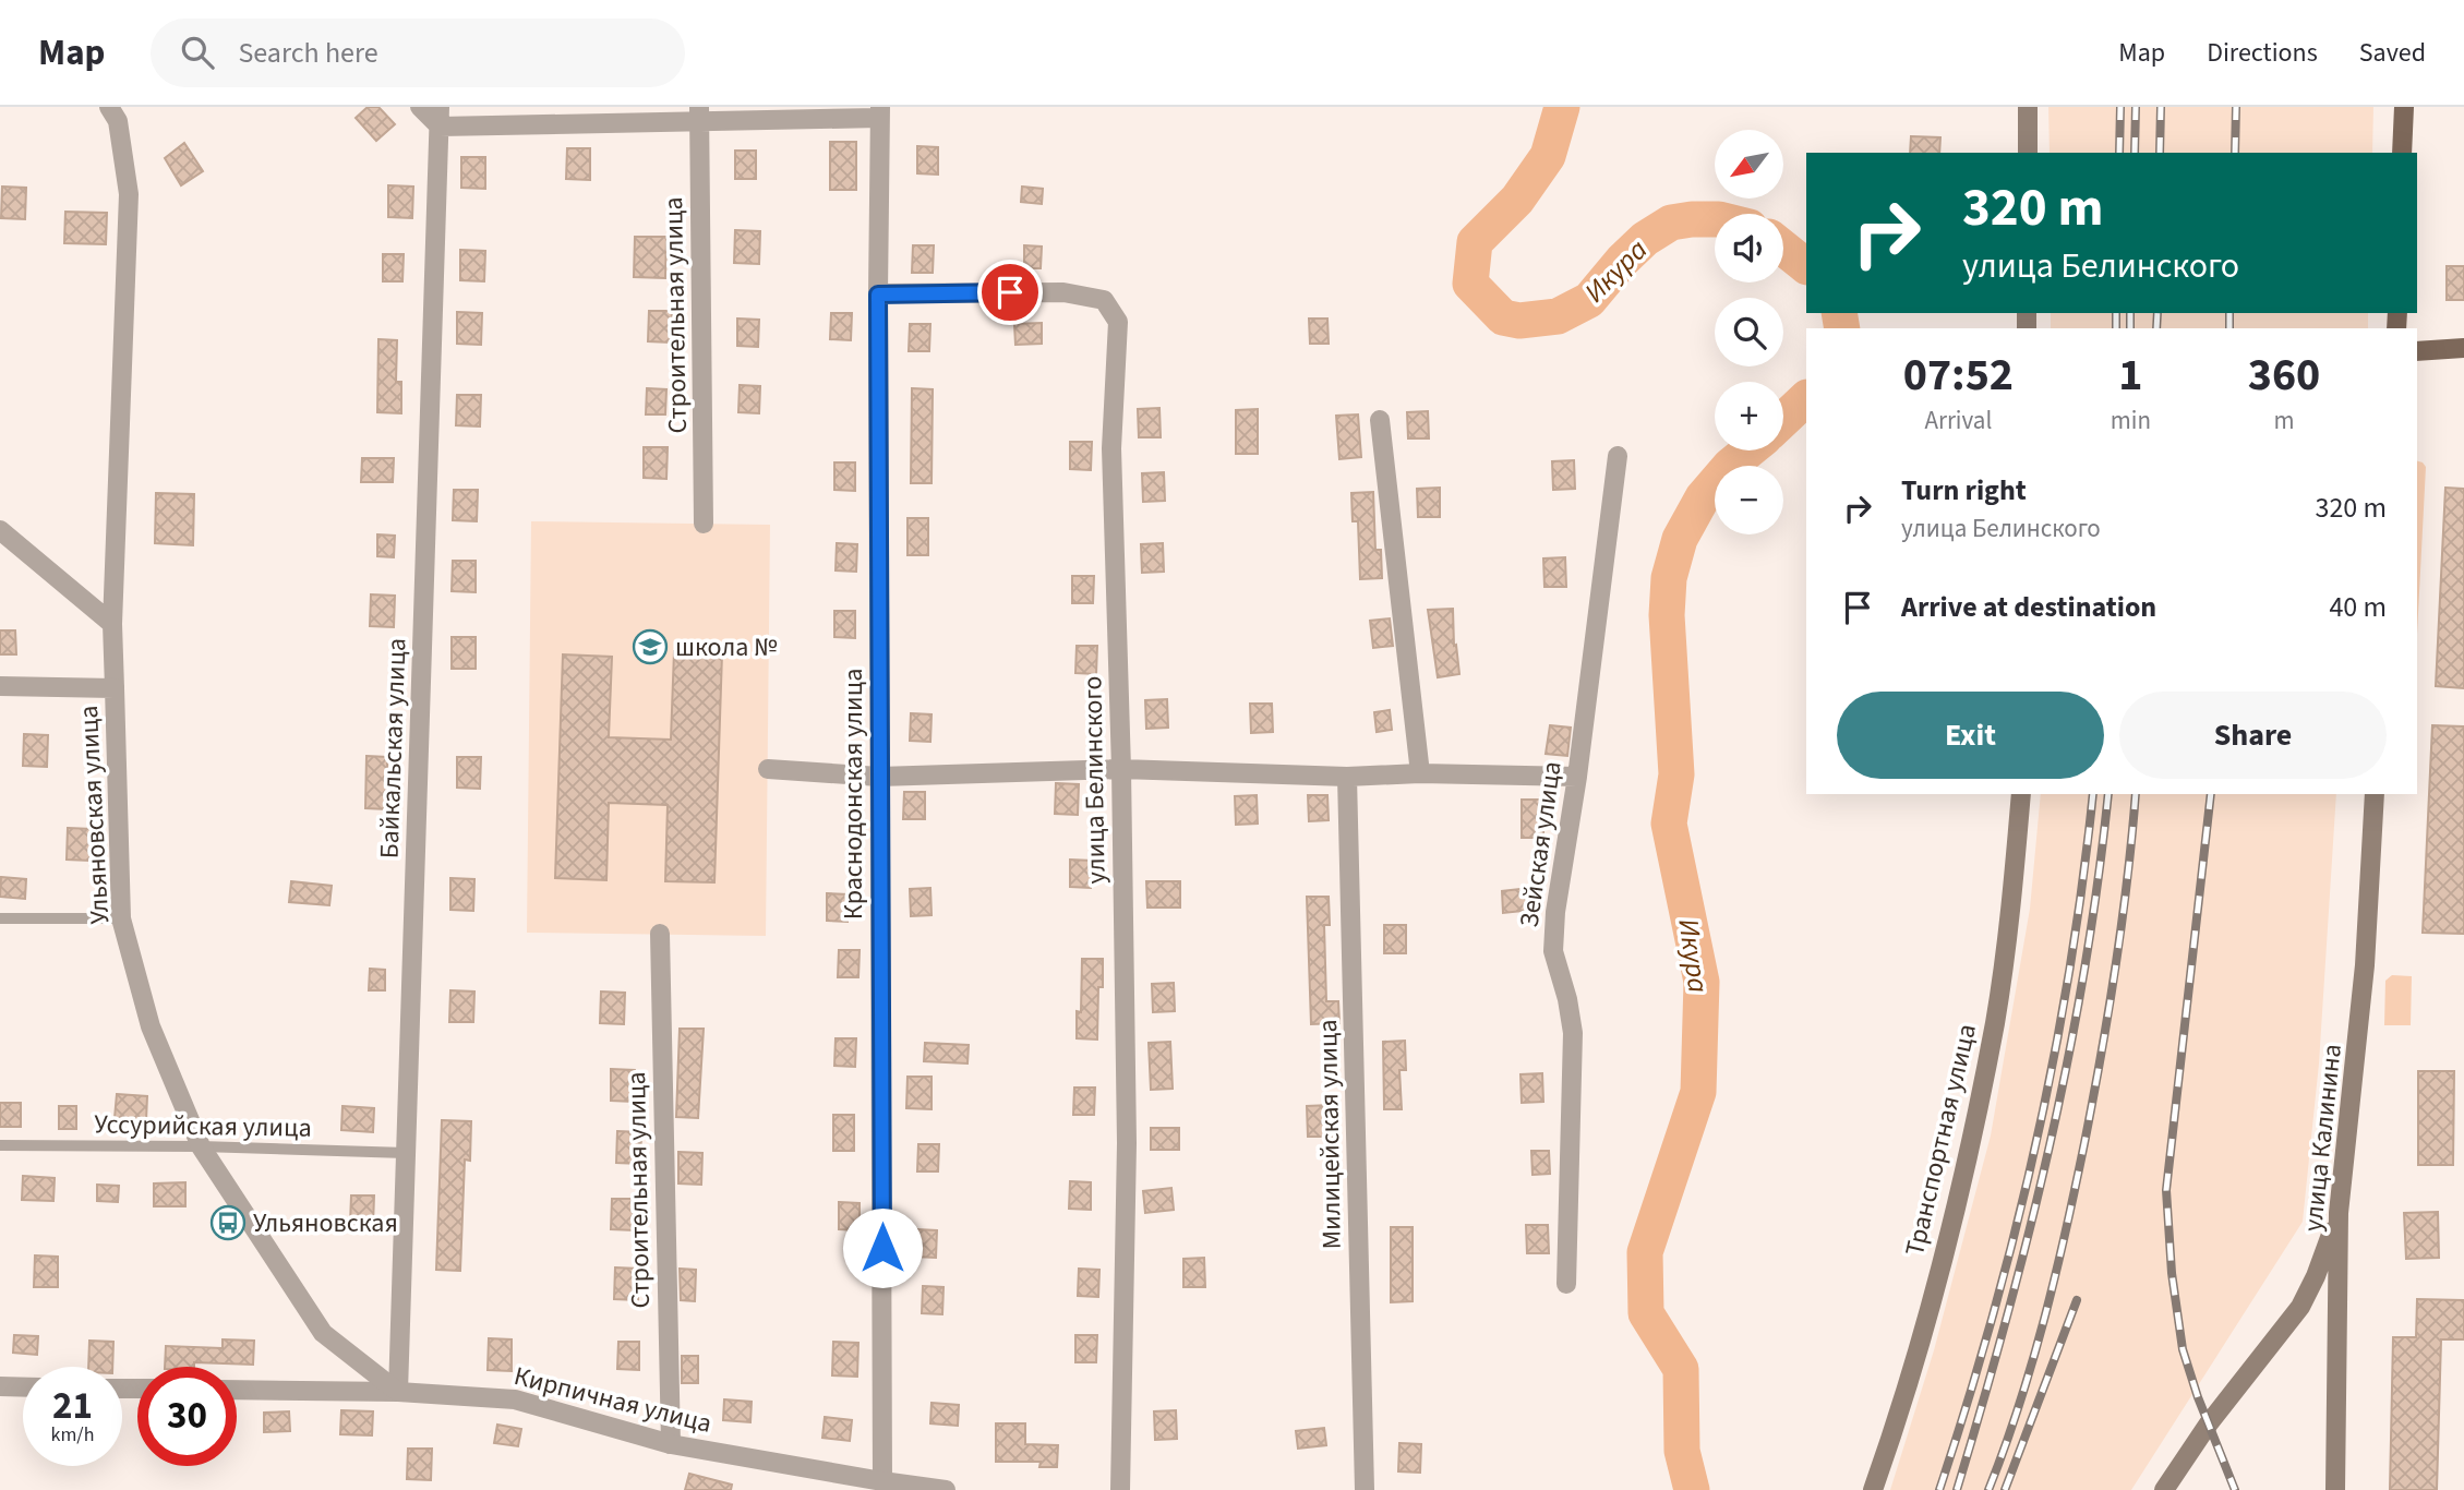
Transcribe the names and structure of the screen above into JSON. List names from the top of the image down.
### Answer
{
  "streets": {
    "main road": ["улица Калинина", "Транспортная улица"],
    "street": [
      "Строительная улица",
      "Байкальская улица",
      "улица Белинского",
      "Краснодонская улица",
      "Ульяновская улица",
      "Зейская улица",
      "Милицейская улица",
      "Кирпичная улица"
    ],
    "lane": ["Уссурийская улица"]
  },
  "crossings": [
    ["Строительная улица", "Кирпичная улица"],
    ["Байкальская улица", "Ульяновская улица"],
    ["Байкальская улица", "Уссурийская улица"],
    ["Байкальская улица", "Кирпичная улица"],
    ["улица Белинского", "Краснодонская улица"],
    ["Краснодонская улица", "Кирпичная улица"],
    ["Ульяновская улица", "Уссурийская улица"],
    ["Ульяновская улица", "Кирпичная улица"]
  ],
  "water": ["Икура"],
  "places": {
    "school or university": ["школа №"],
    "bus stop": ["Ульяновская"]
  },
  "north": "bottom left",
  "page": {
    "header": "Map",
    "search": "Search here",
    "nav": ["Map", "Directions", "Saved"],
    "map_buttons": ["+", "−"],
    "turn": ["320 m", "улица Белинского"],
    "eta": [
      "07:52",
      "Arrival",
      "1",
      "min",
      "360",
      "m"
    ],
    "list": [
      {
        "name": "Turn right",
        "note": "улица Белинского",
        "value": "320 m"
      },
      {
        "name": "Arrive at destination",
        "value": "40 m"
      }
    ],
    "buttons": ["Exit", "Share"],
    "speed": "21 km/h",
    "limit": "30"
  }
}
